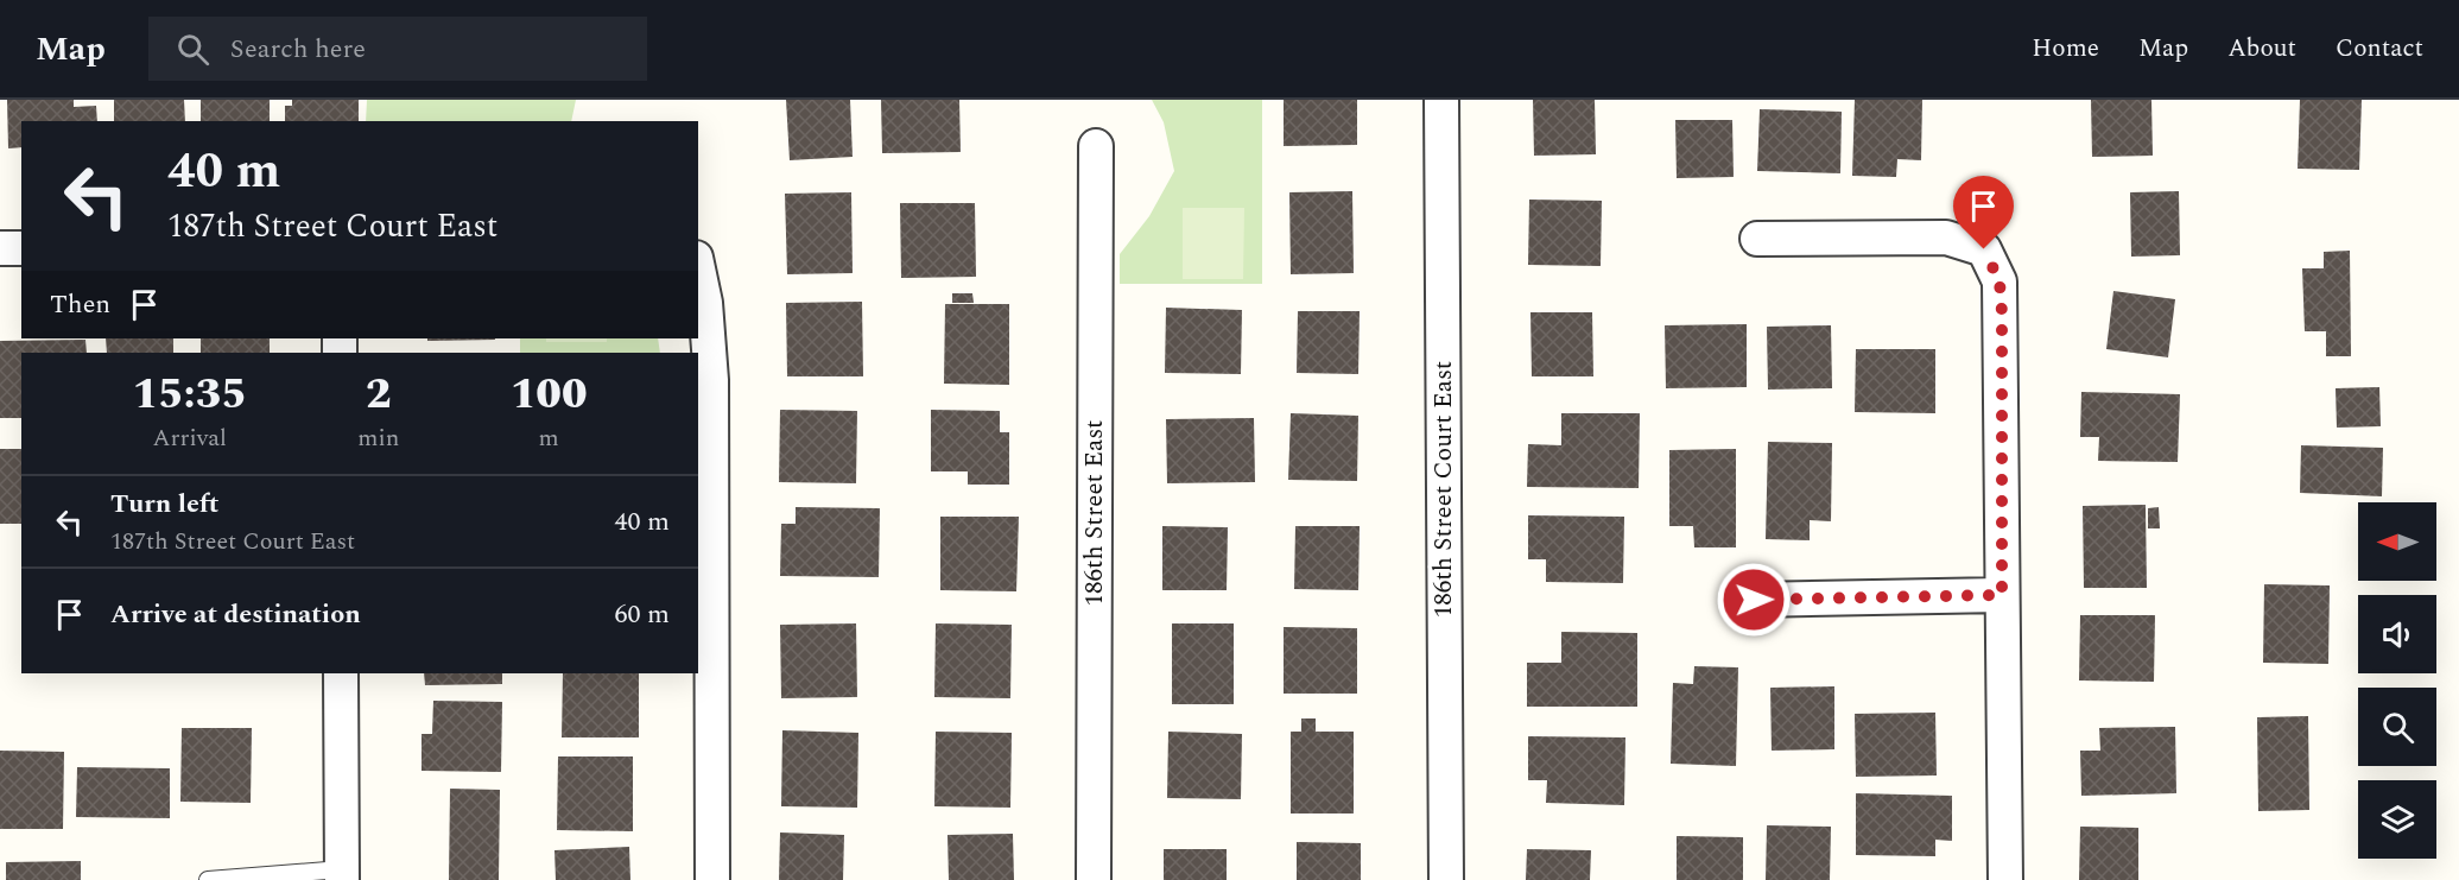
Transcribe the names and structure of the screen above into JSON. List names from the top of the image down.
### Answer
{
  "streets": {
    "street": ["186th Street Court East", "186th Street East"]
  },
  "north": "left",
  "page": {
    "header": "Map",
    "search": "Search here",
    "nav": [
      "Home",
      "Map",
      "About",
      "Contact"
    ],
    "turn": ["40 m", "187th Street Court East"],
    "then": "Then",
    "eta": [
      "15:35",
      "Arrival",
      "2",
      "min",
      "100",
      "m"
    ],
    "list": [
      {
        "name": "Turn left",
        "note": "187th Street Court East",
        "value": "40 m"
      },
      {
        "name": "Arrive at destination",
        "value": "60 m"
      }
    ]
  }
}
